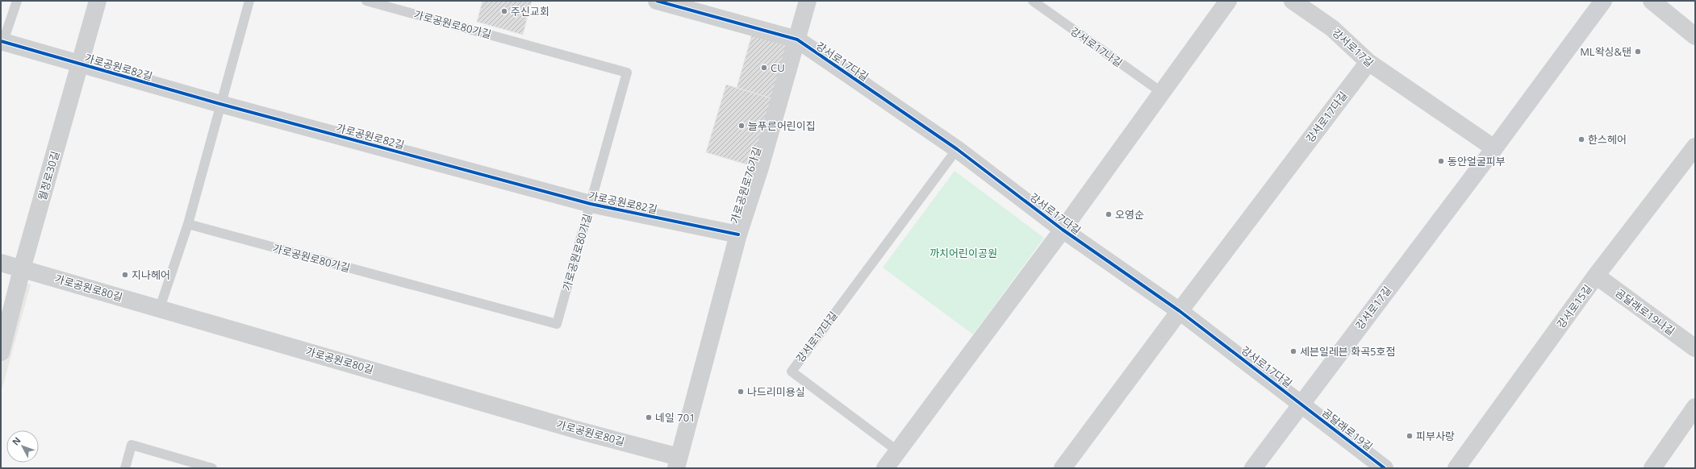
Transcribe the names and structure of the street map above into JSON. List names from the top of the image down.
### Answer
{
  "streets": {
    "street": [
      "강서로17길",
      "강서로17다길",
      "가로공원로82길",
      "월정로30길",
      "가로공원로76가길",
      "가로공원로80길",
      "강서로15길",
      "곰달래로19나길",
      "곰달래로19길"
    ],
    "lane": ["가로공원로80가길", "강서로17나길"]
  },
  "crossings": [
    ["가로공원로80가길", "가로공원로82길"],
    ["강서로17나길", "강서로17다길"],
    ["강서로17길", "강서로17다길"],
    ["강서로17길", "곰달래로19길"],
    ["강서로17다길", "가로공원로76가길"],
    ["강서로17다길", "곰달래로19길"],
    ["가로공원로82길", "월정로30길"],
    ["가로공원로82길", "가로공원로76가길"],
    ["월정로30길", "가로공원로80길"],
    ["가로공원로76가길", "가로공원로80길"],
    ["강서로15길", "곰달래로19나길"]
  ],
  "parks": ["까치어린이공원"],
  "places": [
    "주신교회",
    "ML왁싱&탠",
    "CU",
    "늘푸른어린이집",
    "한스헤어",
    "동안얼굴피부",
    "오영순",
    "지나헤어",
    "세븐일레븐 화곡5호점",
    "나드리미용실",
    "네일 701",
    "피부사랑"
  ],
  "north": "top left"
}
